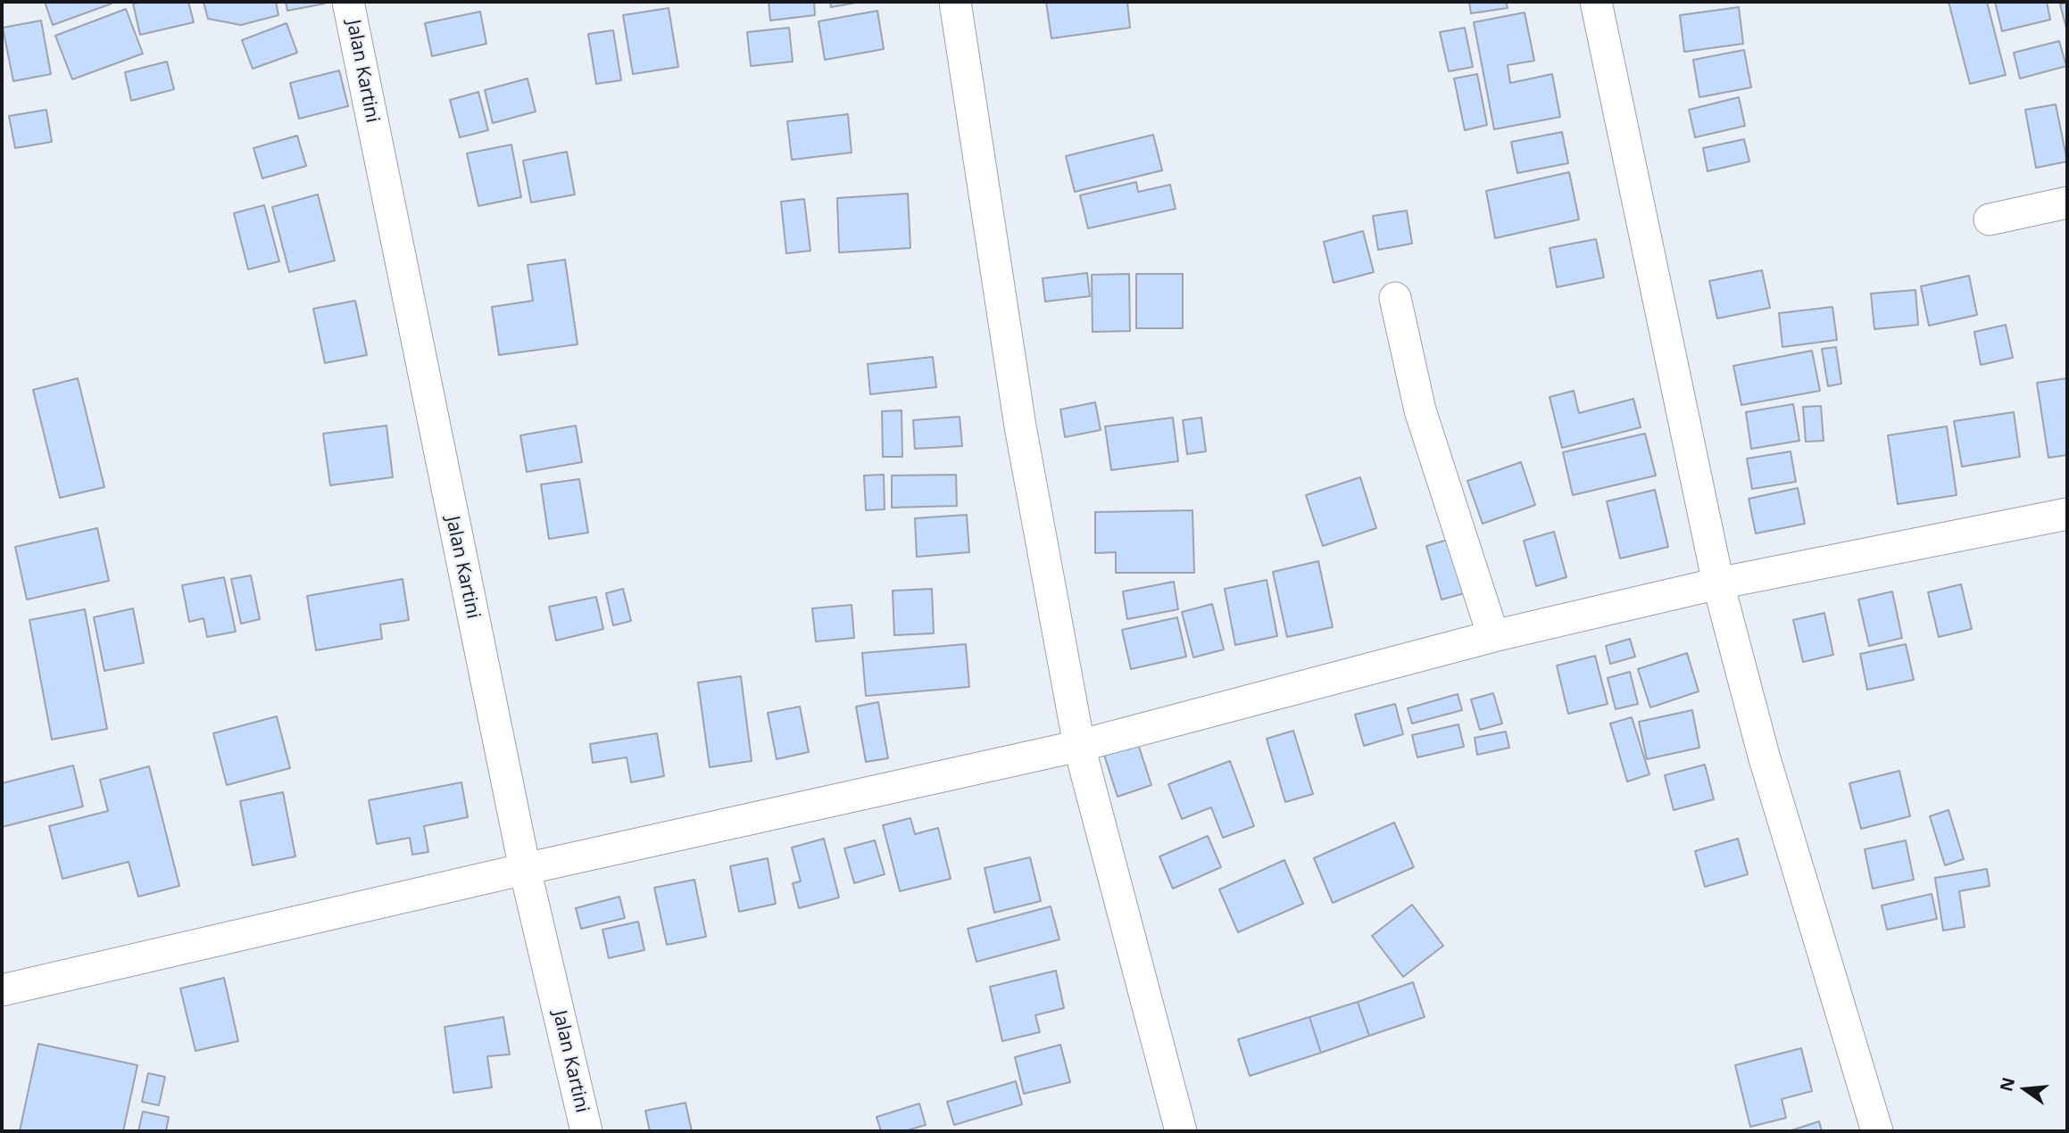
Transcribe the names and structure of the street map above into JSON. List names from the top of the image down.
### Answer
{
  "streets": {
    "street": ["Jalan Kartini"]
  },
  "north": "left"
}
